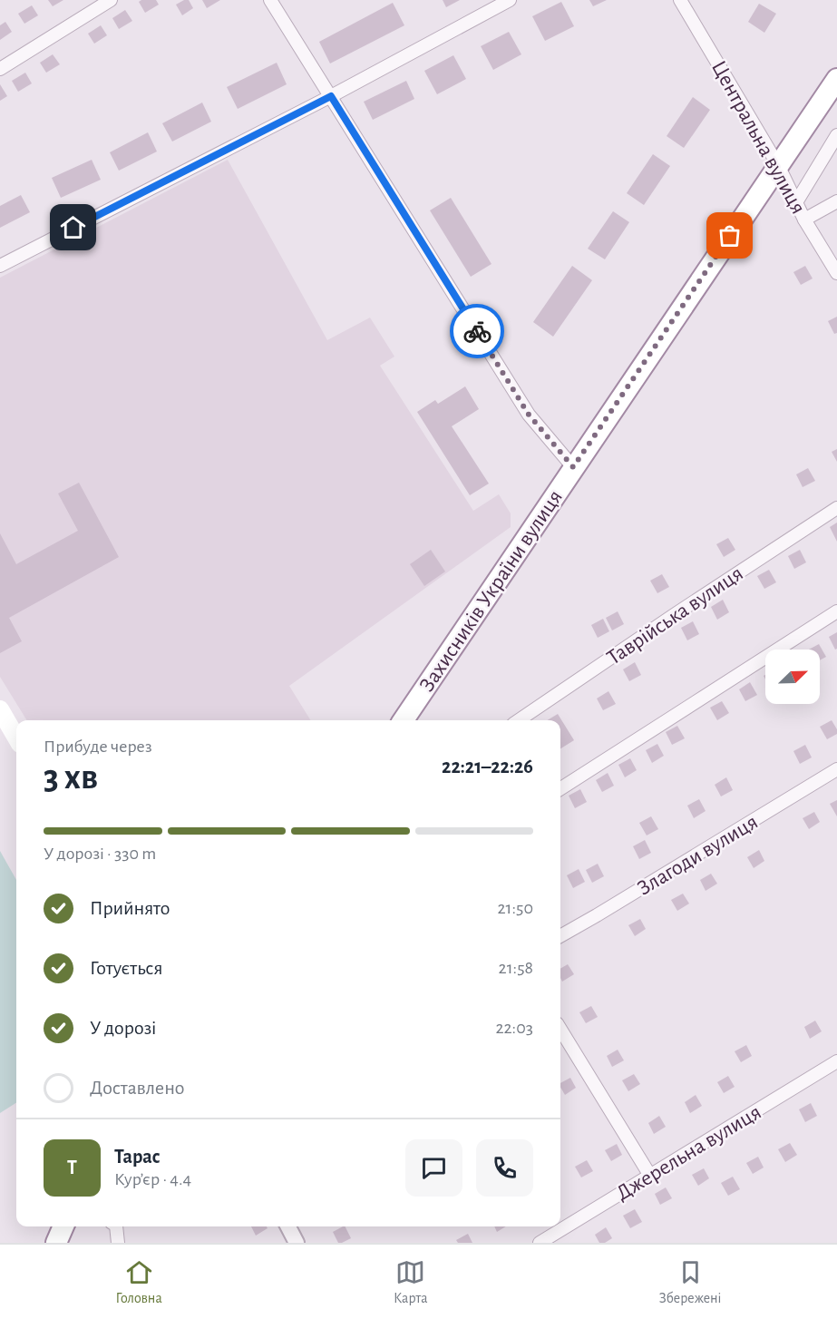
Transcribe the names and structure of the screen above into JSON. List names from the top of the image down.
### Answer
{
  "streets": {
    "highway": ["Захисників України вулиця"],
    "street": [
      "Центральна вулиця",
      "Таврійська вулиця",
      "Злагоди вулиця",
      "Джерельна вулиця"
    ]
  },
  "crossings": [
    ["Центральна вулиця", "Захисників України вулиця"]
  ],
  "north": "top right",
  "page": {
    "heading": ["3 хв", "Прибуде через", "22:21–22:26"],
    "panel": ["Тарас", "Кур’єр · 4.4"],
    "bar": "У дорозі · 330 m",
    "list": [
      ["Прийнято", "21:50"],
      ["Готується", "21:58"],
      ["У дорозі", "22:03"],
      "Доставлено"
    ],
    "round": "Т",
    "tabs": ["Головна", "Карта", "Збережені"]
  }
}
